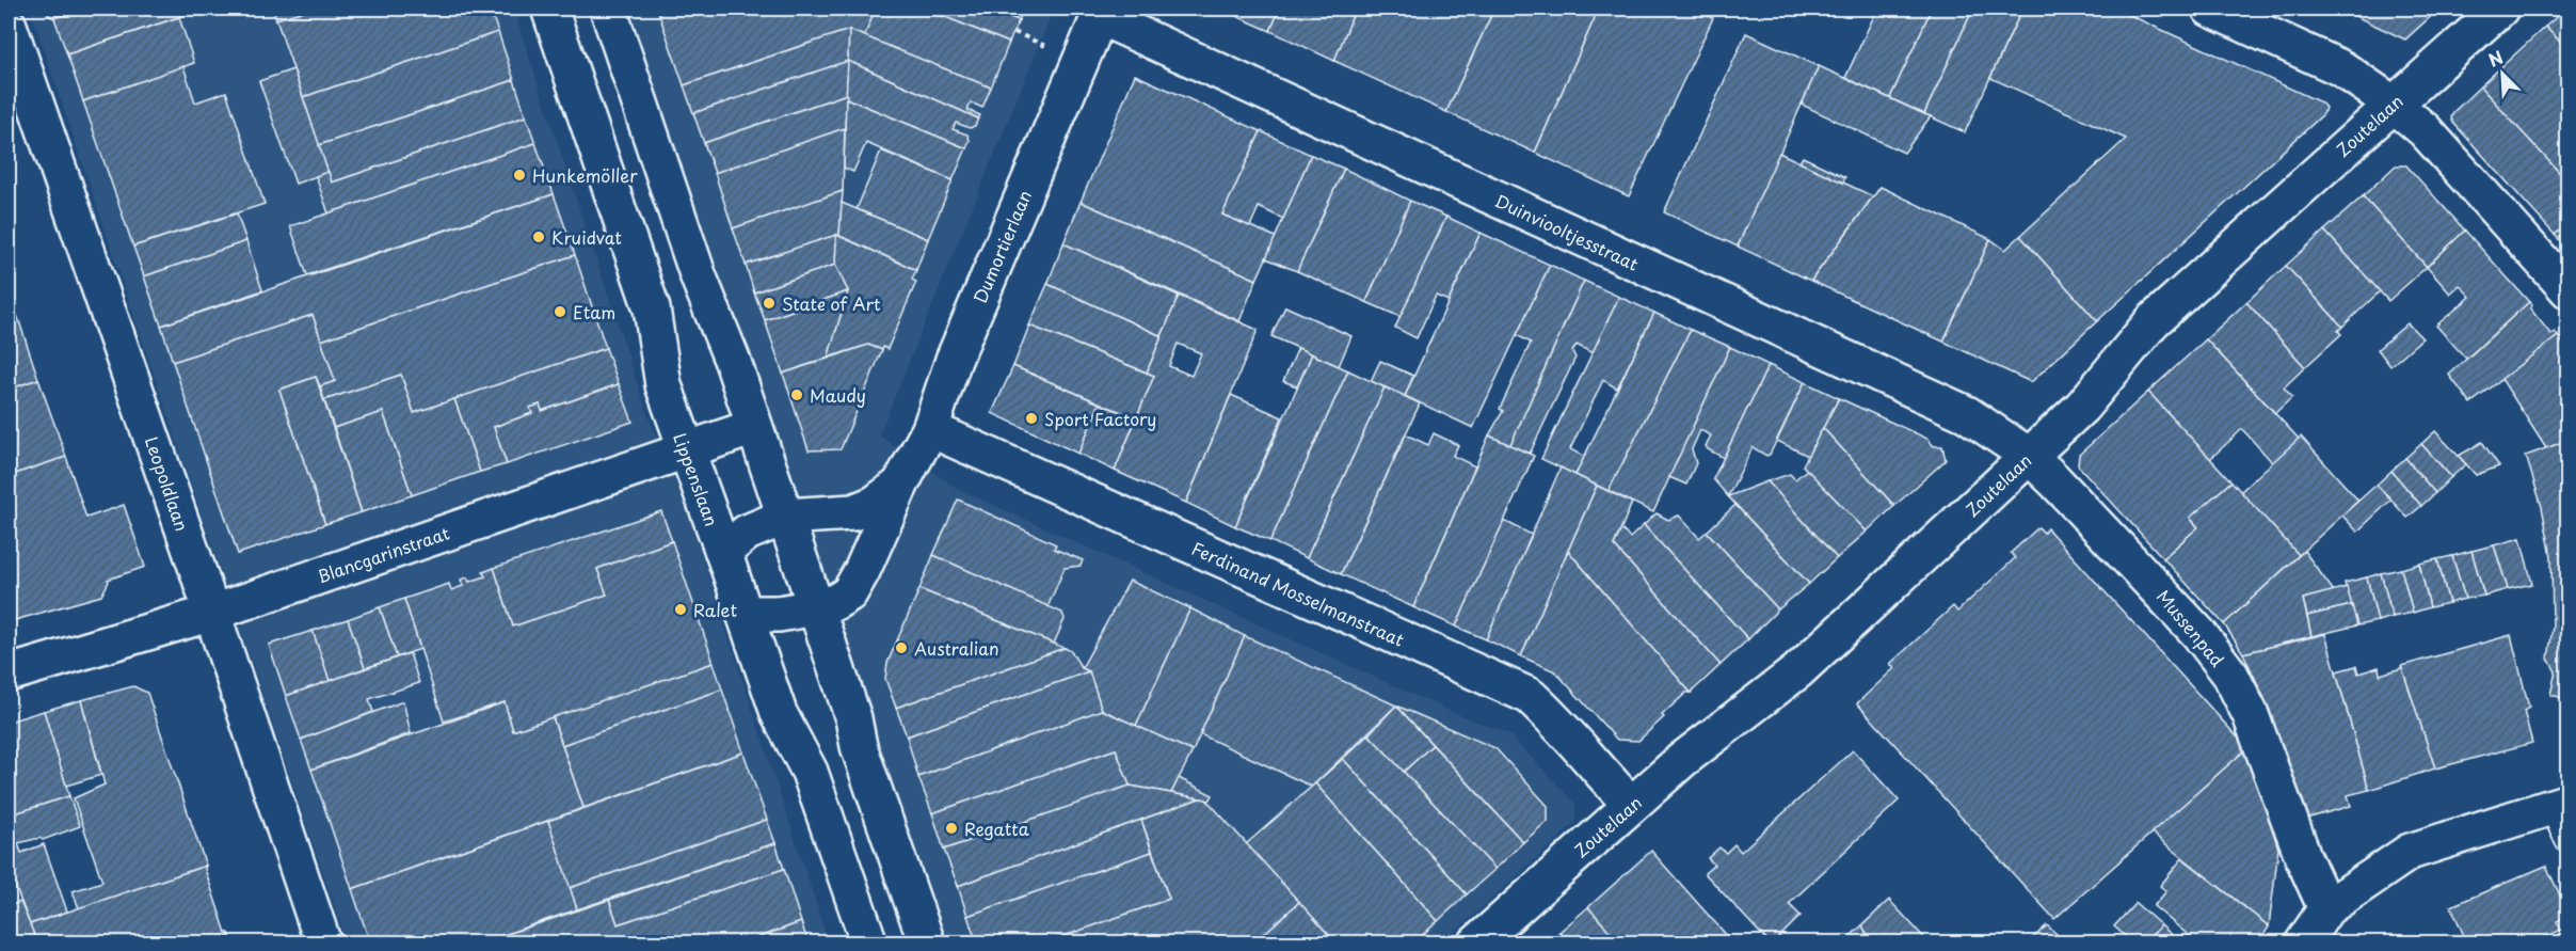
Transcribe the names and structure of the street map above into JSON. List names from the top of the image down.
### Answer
{
  "streets": {
    "street": [
      "Zoutelaan",
      "Duinviooltjesstraat",
      "Dumortierlaan",
      "Lippenslaan",
      "Leopoldlaan",
      "Blancgarinstraat",
      "Ferdinand Mosselmanstraat",
      "Mussenpad"
    ]
  },
  "crossings": [
    ["Zoutelaan", "Duinviooltjesstraat"],
    ["Zoutelaan", "Ferdinand Mosselmanstraat"],
    ["Zoutelaan", "Mussenpad"],
    ["Duinviooltjesstraat", "Dumortierlaan"],
    ["Duinviooltjesstraat", "Mussenpad"],
    ["Dumortierlaan", "Lippenslaan"],
    ["Dumortierlaan", "Ferdinand Mosselmanstraat"],
    ["Lippenslaan", "Blancgarinstraat"],
    ["Leopoldlaan", "Blancgarinstraat"]
  ],
  "places": [
    "Hunkemöller",
    "Kruidvat",
    "State of Art",
    "Etam",
    "Maudy",
    "Sport Factory",
    "Ralet",
    "Australian",
    "Regatta"
  ],
  "north": "top left"
}
